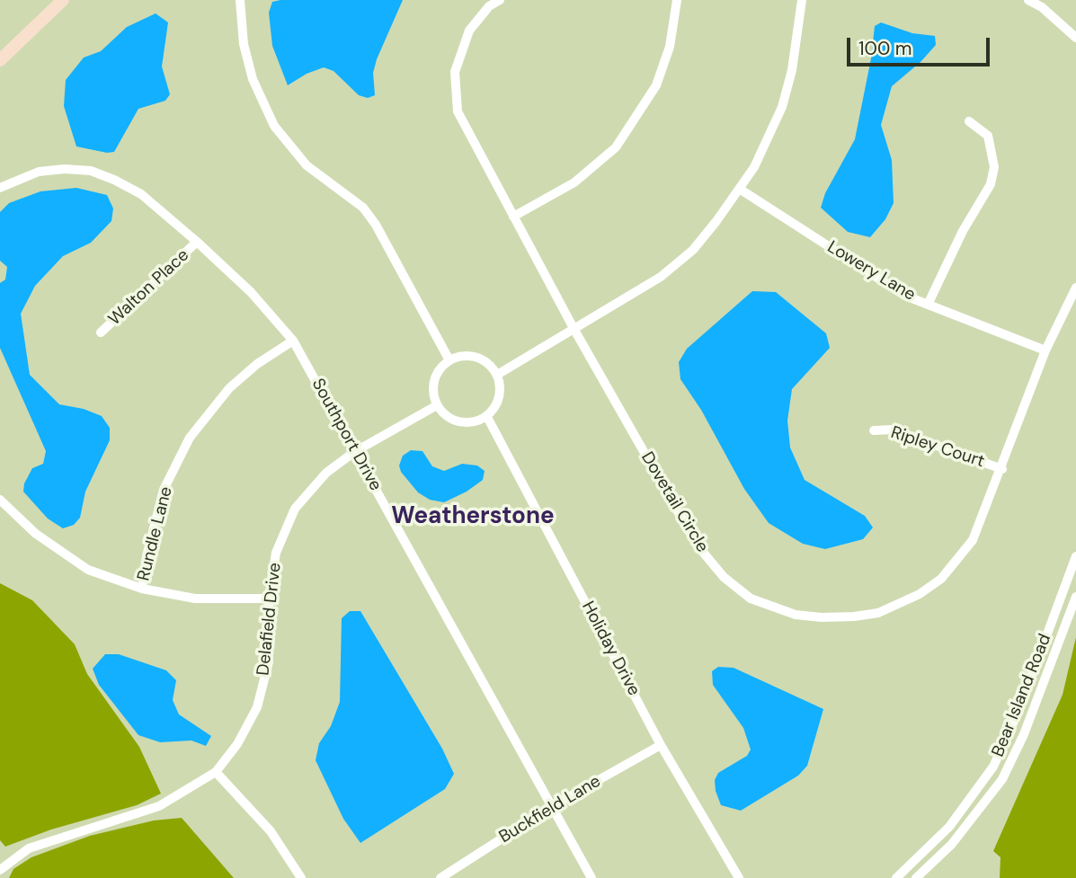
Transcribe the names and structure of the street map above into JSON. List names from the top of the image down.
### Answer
{
  "streets": {
    "street": [
      "Lowery Lane",
      "Walton Place",
      "Southport Drive",
      "Ripley Court",
      "Dovetail Circle",
      "Rundle Lane",
      "Delafield Drive",
      "Holiday Drive",
      "Bear Island Road",
      "Buckfield Lane"
    ]
  },
  "crossings": [
    ["Lowery Lane", "Dovetail Circle"],
    ["Walton Place", "Southport Drive"],
    ["Southport Drive", "Rundle Lane"],
    ["Southport Drive", "Delafield Drive"],
    ["Southport Drive", "Buckfield Lane"],
    ["Ripley Court", "Dovetail Circle"],
    ["Delafield Drive", "Holiday Drive"],
    ["Holiday Drive", "Buckfield Lane"]
  ],
  "districts": ["Weatherstone"],
  "scale_bar": "100 m"
}
